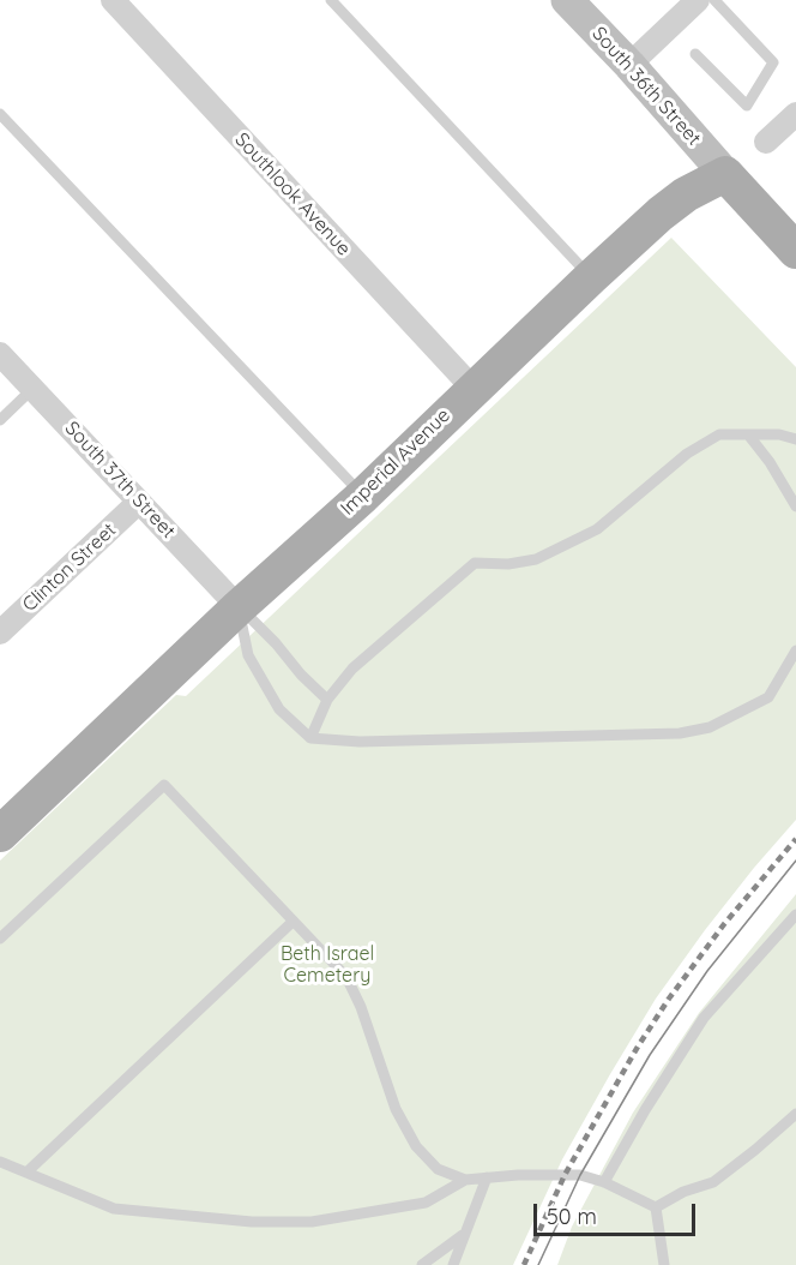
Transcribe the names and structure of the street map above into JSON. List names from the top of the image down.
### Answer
{
  "streets": {
    "main road": ["South 36th Street", "Imperial Avenue"],
    "street": ["Southlook Avenue", "South 37th Street", "Clinton Street"]
  },
  "crossings": [
    ["South 36th Street", "Imperial Avenue"],
    ["Southlook Avenue", "Imperial Avenue"],
    ["Imperial Avenue", "South 37th Street"],
    ["South 37th Street", "Clinton Street"]
  ],
  "parks": ["Beth Israel Cemetery"],
  "scale_bar": "50 m"
}
